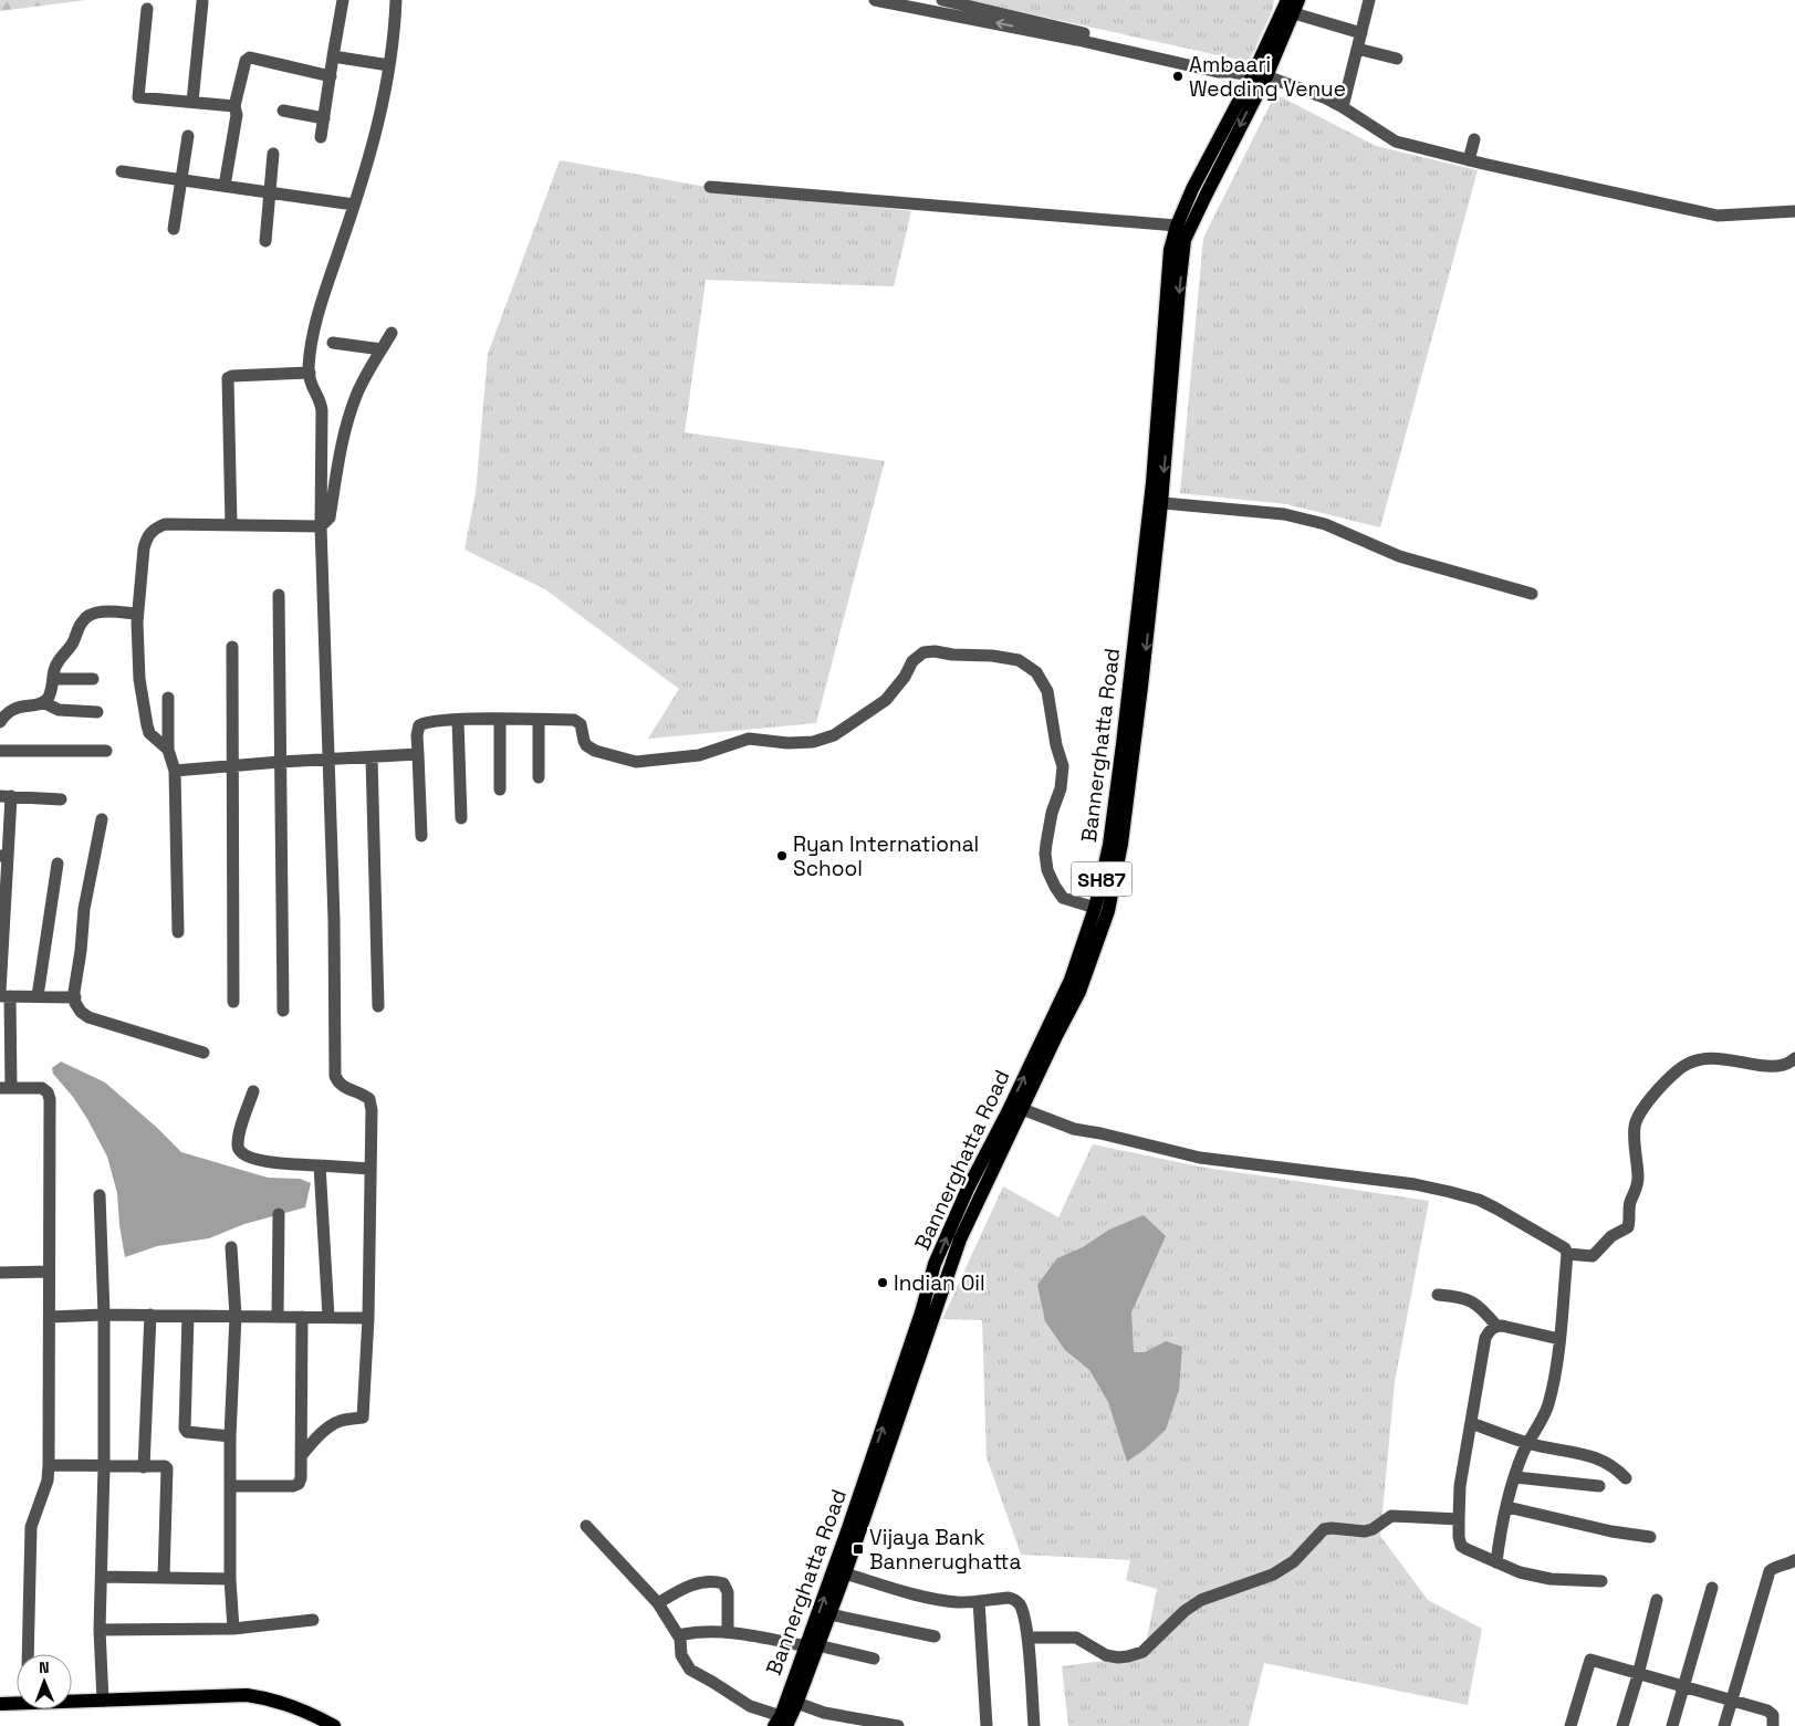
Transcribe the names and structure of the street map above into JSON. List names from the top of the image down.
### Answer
{
  "streets": {
    "main road": ["Bannerghatta Road", "SH87"]
  },
  "places": {
    "other": ["Ambaari Wedding Venue", "Ryan International School", "Indian Oil"],
    "transit": ["Vijaya Bank Bannerughatta"]
  },
  "north": "top"
}
